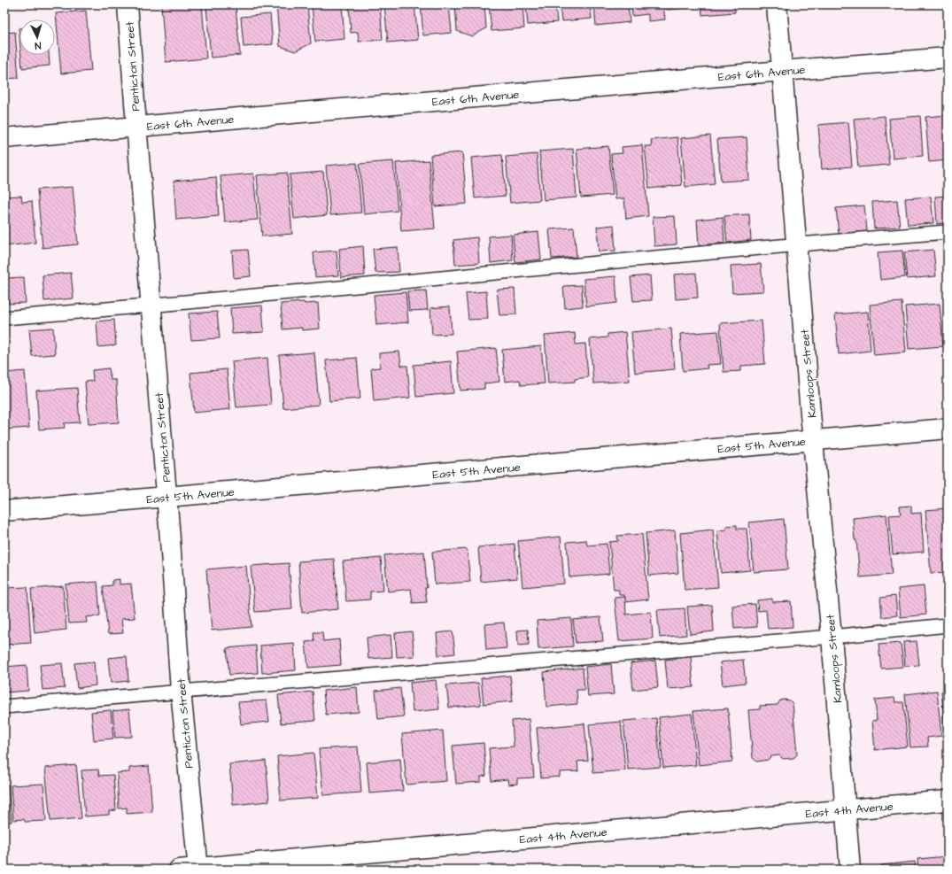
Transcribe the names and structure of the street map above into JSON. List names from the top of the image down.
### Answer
{
  "streets": {
    "street": [
      "Penticton Street",
      "East 6th Avenue",
      "Kamloops Street",
      "East 5th Avenue",
      "East 4th Avenue"
    ]
  },
  "crossings": [
    ["Penticton Street", "East 6th Avenue"],
    ["Penticton Street", "East 5th Avenue"],
    ["Penticton Street", "East 4th Avenue"],
    ["East 6th Avenue", "Kamloops Street"],
    ["Kamloops Street", "East 5th Avenue"],
    ["Kamloops Street", "East 4th Avenue"]
  ],
  "north": "bottom"
}
